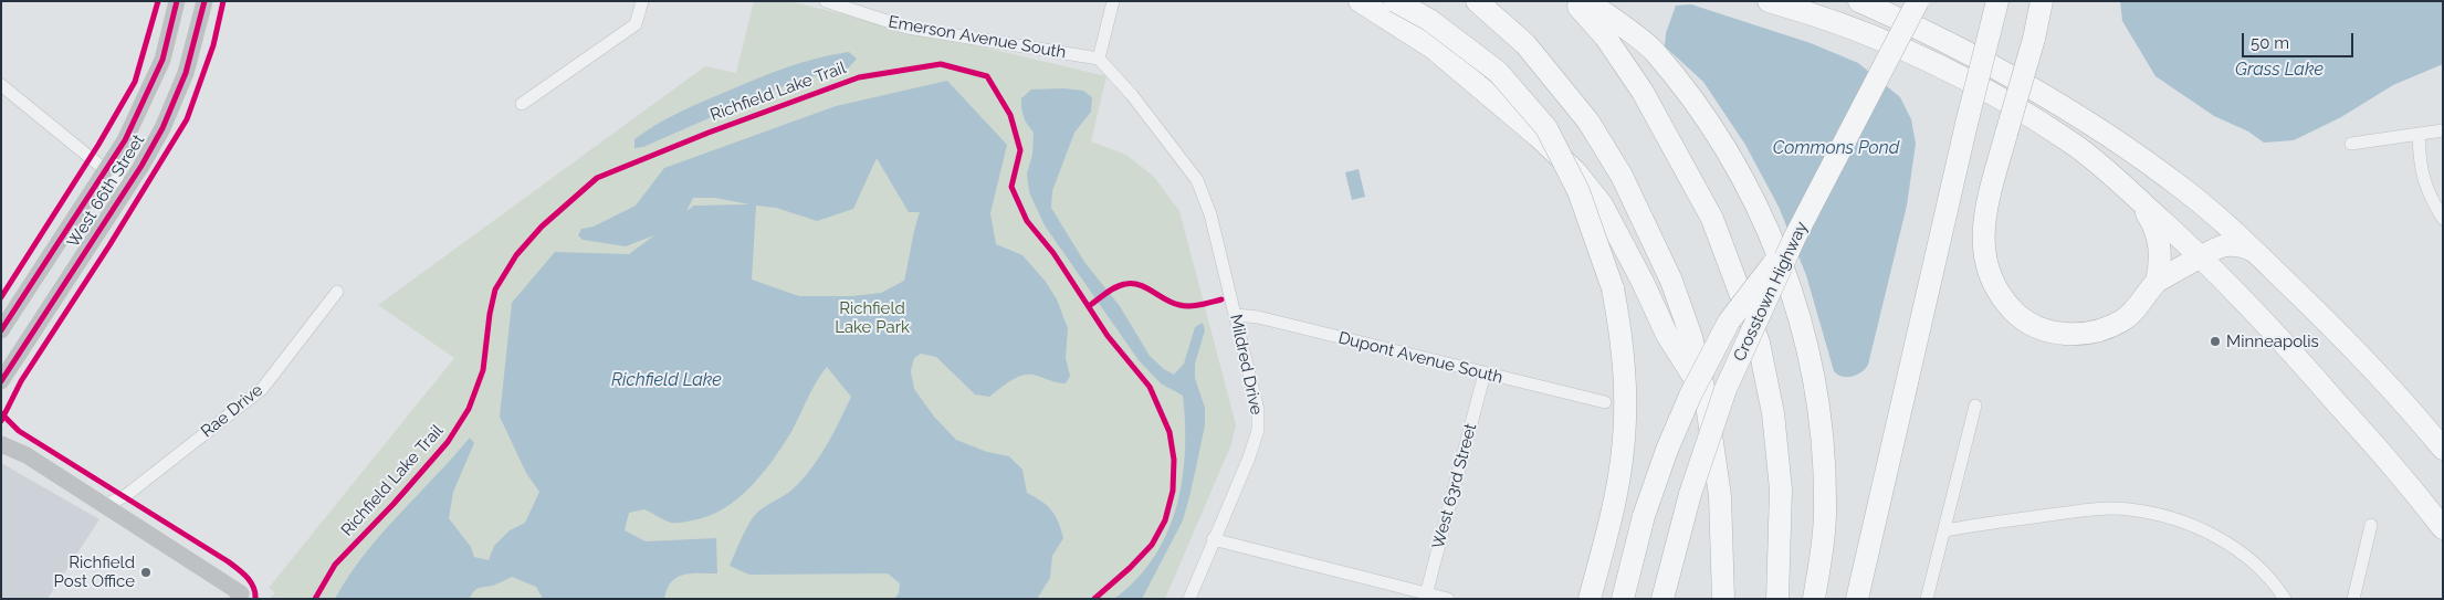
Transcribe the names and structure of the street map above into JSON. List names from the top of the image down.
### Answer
{
  "streets": {
    "highway": ["Crosstown Highway"],
    "main road": ["West 66th Street"],
    "street": [
      "Emerson Avenue South",
      "Dupont Avenue South",
      "Mildred Drive",
      "Rae Drive",
      "West 63rd Street"
    ],
    "cycle path": ["Richfield Lake Trail"]
  },
  "crossings": [
    ["Emerson Avenue South", "Mildred Drive"],
    ["Dupont Avenue South", "Mildred Drive"],
    ["Dupont Avenue South", "West 63rd Street"]
  ],
  "water": ["Grass Lake", "Commons Pond", "Richfield Lake"],
  "parks": ["Richfield Lake Park"],
  "places": ["Minneapolis", "Richfield Post Office"],
  "scale_bar": "50 m"
}
